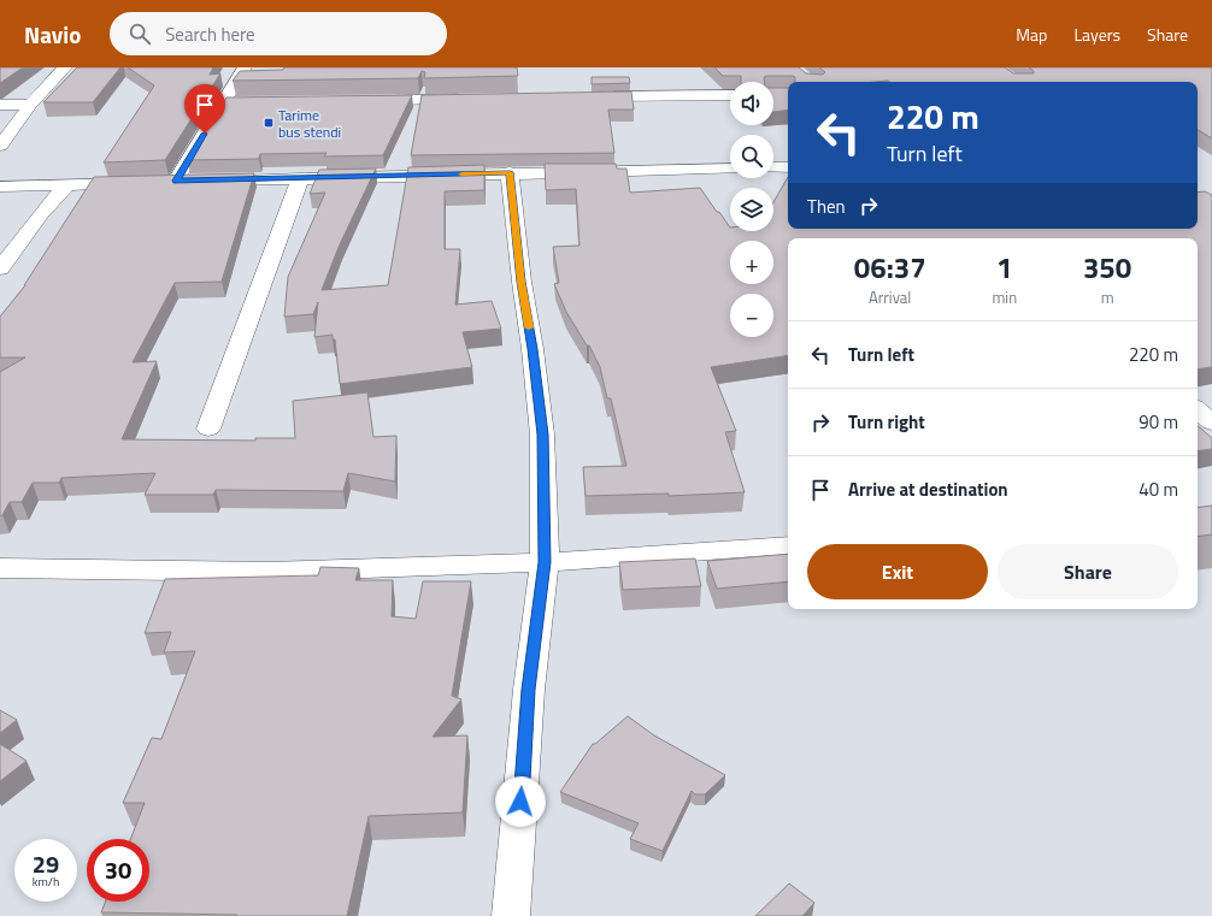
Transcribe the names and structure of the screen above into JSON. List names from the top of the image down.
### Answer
{
  "places": {
    "transit": ["Tarime bus stendi"]
  },
  "page": {
    "header": "Navio",
    "search": "Search here",
    "nav": ["Map", "Layers", "Share"],
    "map_buttons": ["+", "−"],
    "turn": ["220 m", "Turn left"],
    "then": "Then",
    "eta": [
      "06:37",
      "Arrival",
      "1",
      "min",
      "350",
      "m"
    ],
    "list": [
      {
        "name": "Turn left",
        "value": "220 m"
      },
      {
        "name": "Turn right",
        "value": "90 m"
      },
      {
        "name": "Arrive at destination",
        "value": "40 m"
      }
    ],
    "buttons": ["Exit", "Share"],
    "speed": "29 km/h",
    "limit": "30"
  }
}
